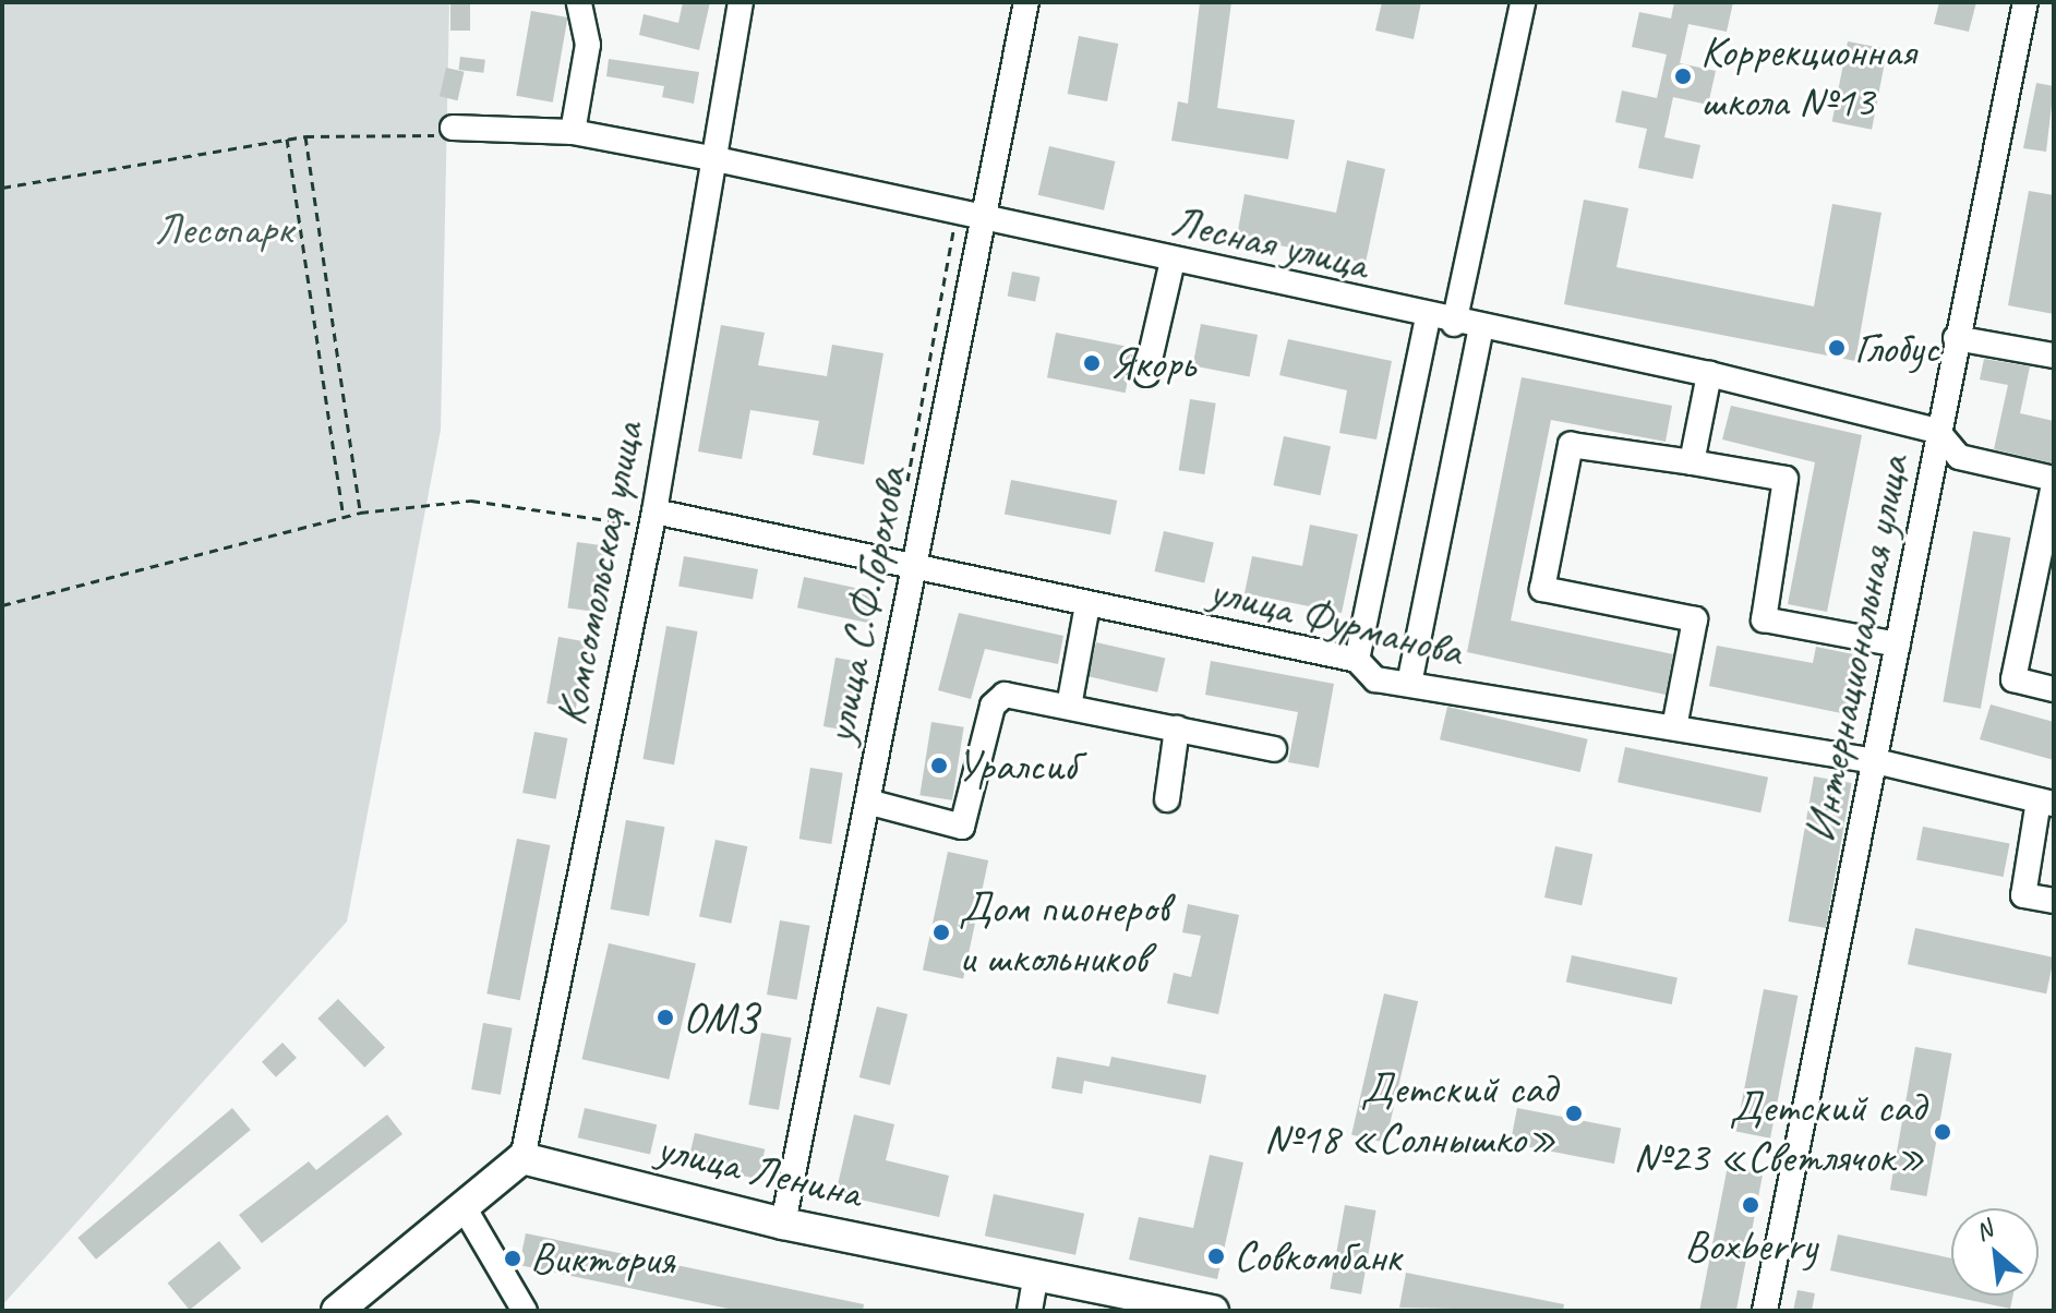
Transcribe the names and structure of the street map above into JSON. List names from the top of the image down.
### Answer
{
  "streets": {
    "main road": ["улица Ленина"],
    "street": [
      "Лесная улица",
      "Комсомольская улица",
      "улица С.Ф.Горохова",
      "улица Фурманова",
      "Интернациональная улица"
    ]
  },
  "crossings": [
    ["Лесная улица", "Комсомольская улица"],
    ["Лесная улица", "улица С.Ф.Горохова"],
    ["Лесная улица", "Интернациональная улица"],
    ["Комсомольская улица", "улица Фурманова"],
    ["Комсомольская улица", "улица Ленина"],
    ["улица С.Ф.Горохова", "улица Фурманова"],
    ["улица С.Ф.Горохова", "улица Ленина"],
    ["улица Фурманова", "Интернациональная улица"]
  ],
  "parks": ["Лесопарк"],
  "places": [
    "Коррекционная школа №13",
    "Глобус",
    "Якорь",
    "Уралсиб",
    "Дом пионеров и школьников",
    "ОМЗ",
    "Детский сад №18 «Солнышко»",
    "Детский сад №23 «Светлячок»",
    "Boxberry",
    "Совкомбанк",
    "Виктория"
  ],
  "north": "top left"
}
